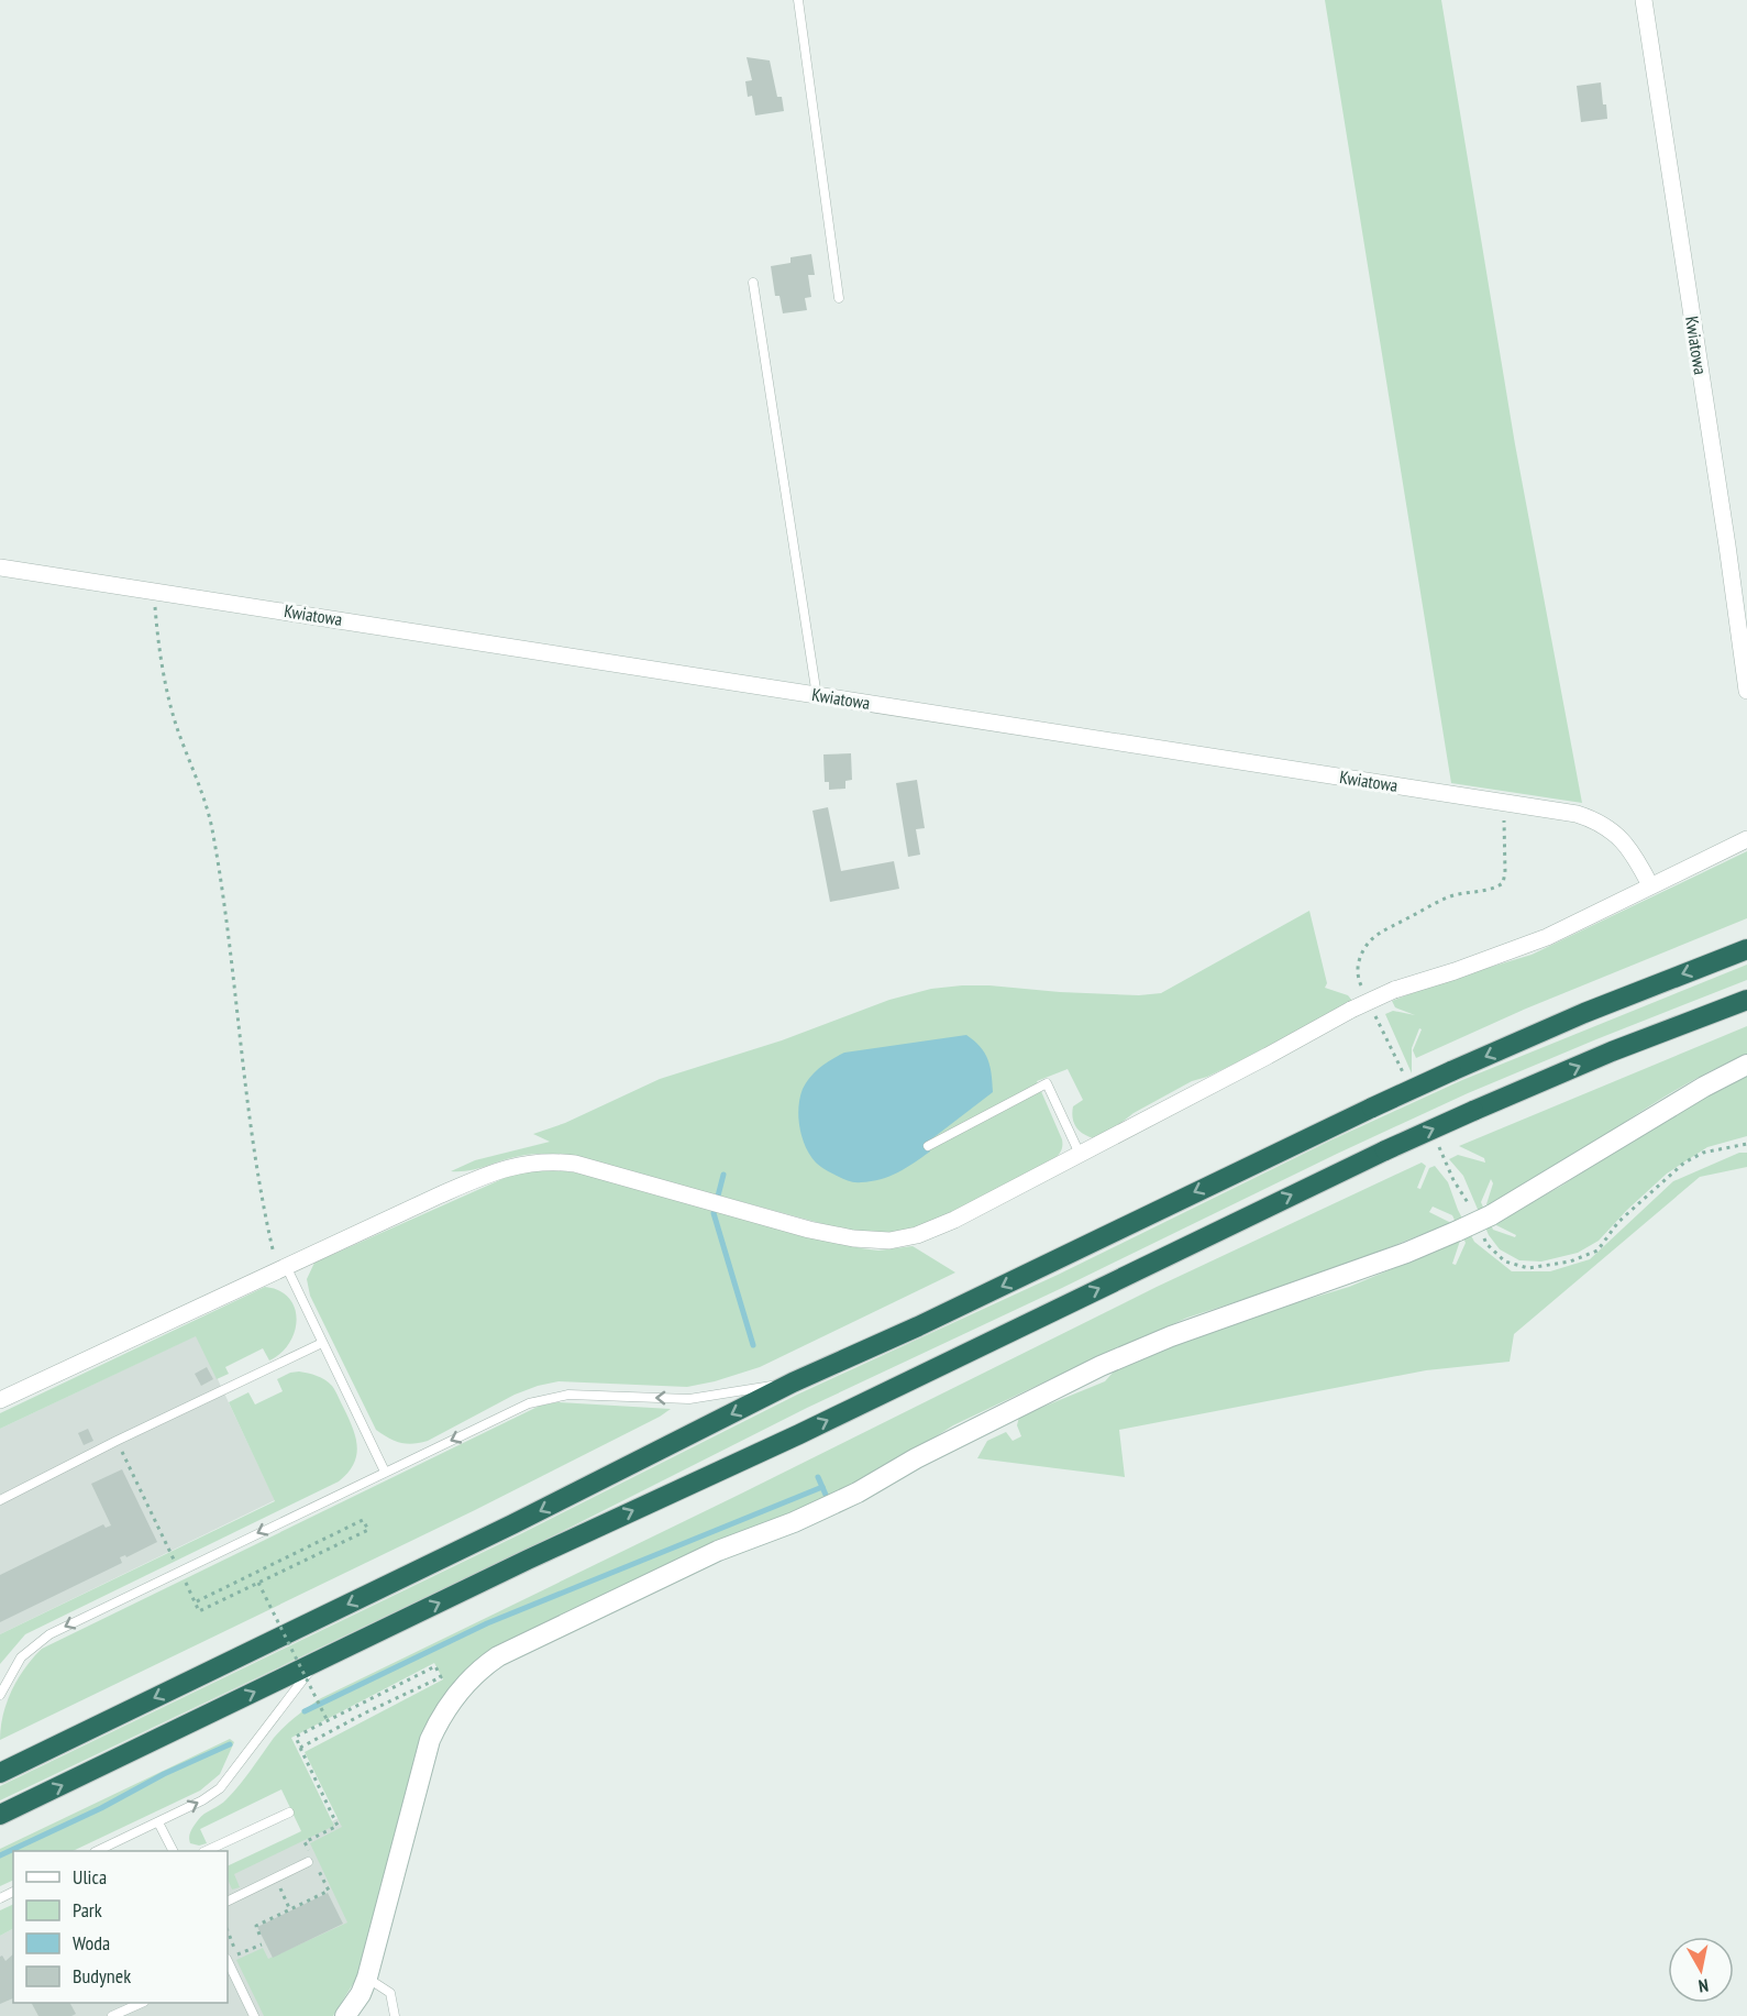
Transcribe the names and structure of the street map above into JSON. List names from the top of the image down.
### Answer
{
  "streets": {
    "street": ["Kwiatowa"]
  },
  "legend": [
    "Ulica",
    "Park",
    "Woda",
    "Budynek"
  ],
  "north": "bottom"
}
